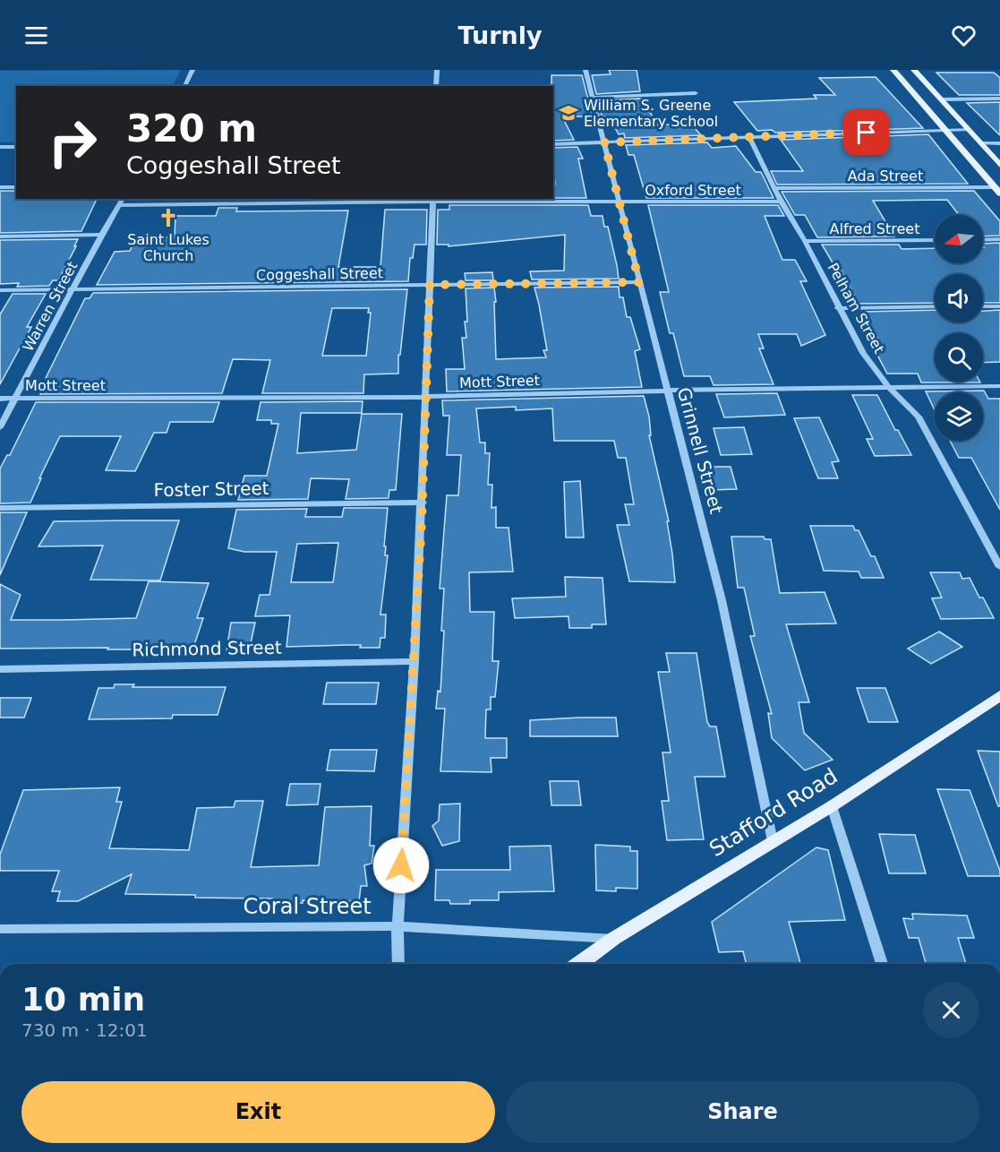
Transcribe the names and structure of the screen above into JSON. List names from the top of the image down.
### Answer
{
  "streets": {
    "main road": ["Stafford Road"],
    "street": [
      "Ada Street",
      "Oxford Street",
      "Alfred Street",
      "Coggeshall Street",
      "Warren Street",
      "Pelham Street",
      "Mott Street",
      "Grinnell Street",
      "Foster Street",
      "Richmond Street",
      "Coral Street"
    ]
  },
  "crossings": [
    ["Ada Street", "Pelham Street"],
    ["Oxford Street", "Warren Street"],
    ["Oxford Street", "Pelham Street"],
    ["Oxford Street", "Grinnell Street"],
    ["Alfred Street", "Pelham Street"],
    ["Coggeshall Street", "Warren Street"],
    ["Coggeshall Street", "Grinnell Street"],
    ["Warren Street", "Mott Street"],
    ["Pelham Street", "Mott Street"],
    ["Mott Street", "Grinnell Street"],
    ["Grinnell Street", "Stafford Road"],
    ["Stafford Road", "Coral Street"]
  ],
  "places": {
    "school or university": ["William S. Greene Elementary School"],
    "church": ["Saint Lukes Church"]
  },
  "north": "left",
  "page": {
    "header": "Turnly",
    "turn": ["320 m", "Coggeshall Street"],
    "heading": ["10 min", "730 m · 12:01"],
    "buttons": ["Exit", "Share"]
  }
}
